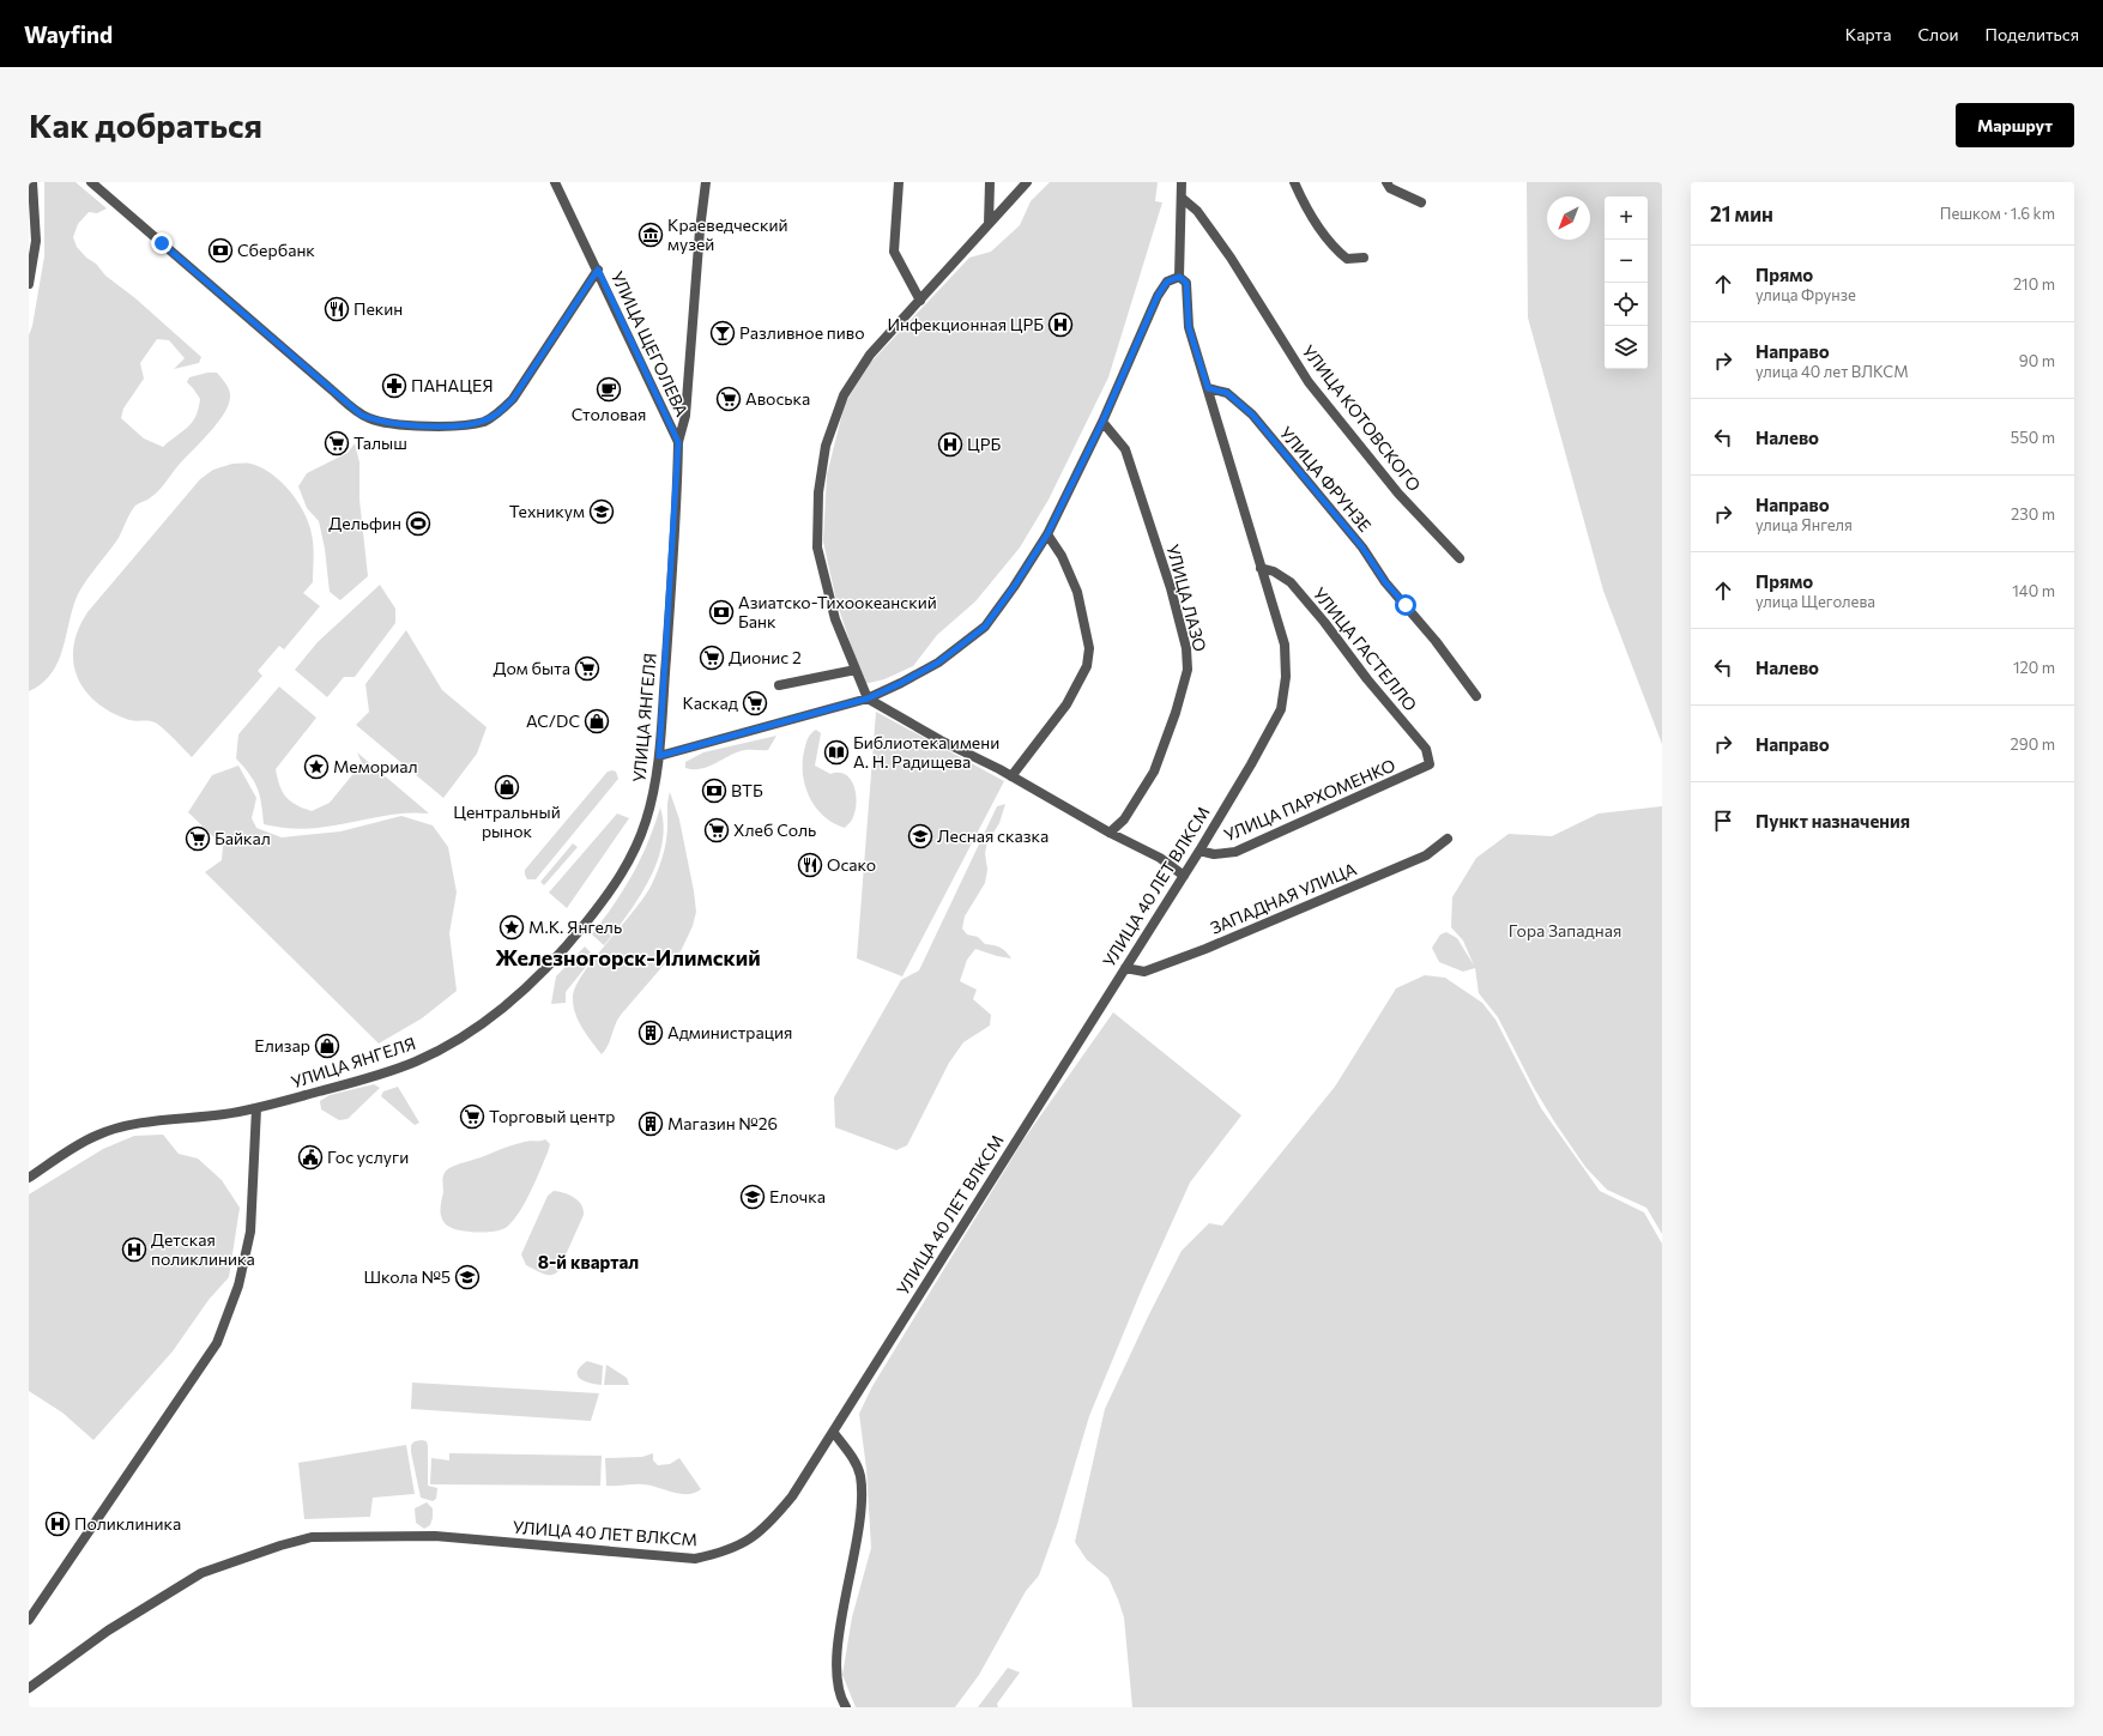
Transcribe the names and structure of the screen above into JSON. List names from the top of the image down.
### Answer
{
  "streets": {
    "street": [
      "УЛИЦА ЩЕГОЛЕВА",
      "УЛИЦА КОТОВСКОГО",
      "УЛИЦА ФРУНЗЕ",
      "УЛИЦА ЛАЗО",
      "УЛИЦА ГАСТЕЛЛО",
      "УЛИЦА ЯНГЕЛЯ",
      "УЛИЦА ПАРХОМЕНКО",
      "УЛИЦА 40 ЛЕТ ВЛКСМ",
      "ЗАПАДНАЯ УЛИЦА"
    ]
  },
  "crossings": [
    ["УЛИЦА ЩЕГОЛЕВА", "УЛИЦА ЯНГЕЛЯ"],
    ["УЛИЦА КОТОВСКОГО", "УЛИЦА 40 ЛЕТ ВЛКСМ"],
    ["УЛИЦА ФРУНЗЕ", "УЛИЦА 40 ЛЕТ ВЛКСМ"],
    ["УЛИЦА ГАСТЕЛЛО", "УЛИЦА ПАРХОМЕНКО"],
    ["УЛИЦА ГАСТЕЛЛО", "УЛИЦА 40 ЛЕТ ВЛКСМ"],
    ["УЛИЦА ПАРХОМЕНКО", "УЛИЦА 40 ЛЕТ ВЛКСМ"],
    ["УЛИЦА 40 ЛЕТ ВЛКСМ", "ЗАПАДНАЯ УЛИЦА"]
  ],
  "districts": ["Железногорск-Илимский", "8-й квартал"],
  "parks": ["Гора Западная"],
  "places": {
    "museum": ["Краеведческий музей"],
    "bank": ["Сбербанк", "Азиатско-Тихоокеанский Банк", "ВТБ"],
    "restaurant": ["Пекин", "Осако"],
    "hospital": [
      "Инфекционная ЦРБ",
      "ЦРБ",
      "Детская поликлиника",
      "Поликлиника"
    ],
    "bar": ["Разливное пиво"],
    "pharmacy": ["ПАНАЦЕЯ"],
    "cafe": ["Столовая"],
    "supermarket": [
      "Авоська",
      "Талыш",
      "Дионис 2",
      "Дом быта",
      "Каскад",
      "Хлеб Соль",
      "Байкал",
      "Торговый центр"
    ],
    "school or university": [
      "Техникум",
      "Лесная сказка",
      "Елочка",
      "Школа №5"
    ],
    "sports": ["Дельфин"],
    "shop": ["AC/DC", "Центральный рынок", "Елизар"],
    "library": ["Библиотека имени А. Н. Радищева"],
    "place": ["Мемориал", "М.К. Янгель"],
    "building": ["Администрация", "Магазин №26"],
    "public building": ["Гос услуги"]
  },
  "north": "bottom left",
  "page": {
    "header": "Wayfind",
    "nav": ["Карта", "Слои", "Поделиться"],
    "buttons": "Маршрут",
    "title": "Как добраться",
    "heading": ["21 мин", "Пешком · 1.6 km"],
    "map_buttons": ["+", "−"],
    "list": [
      ["Прямо", "улица Фрунзе", "210 m"],
      ["Направо", "улица 40 лет ВЛКСМ", "90 m"],
      ["Налево", "550 m"],
      ["Направо", "улица Янгеля", "230 m"],
      ["Прямо", "улица Щеголева", "140 m"],
      ["Налево", "120 m"],
      ["Направо", "290 m"],
      "Пункт назначения"
    ]
  }
}
